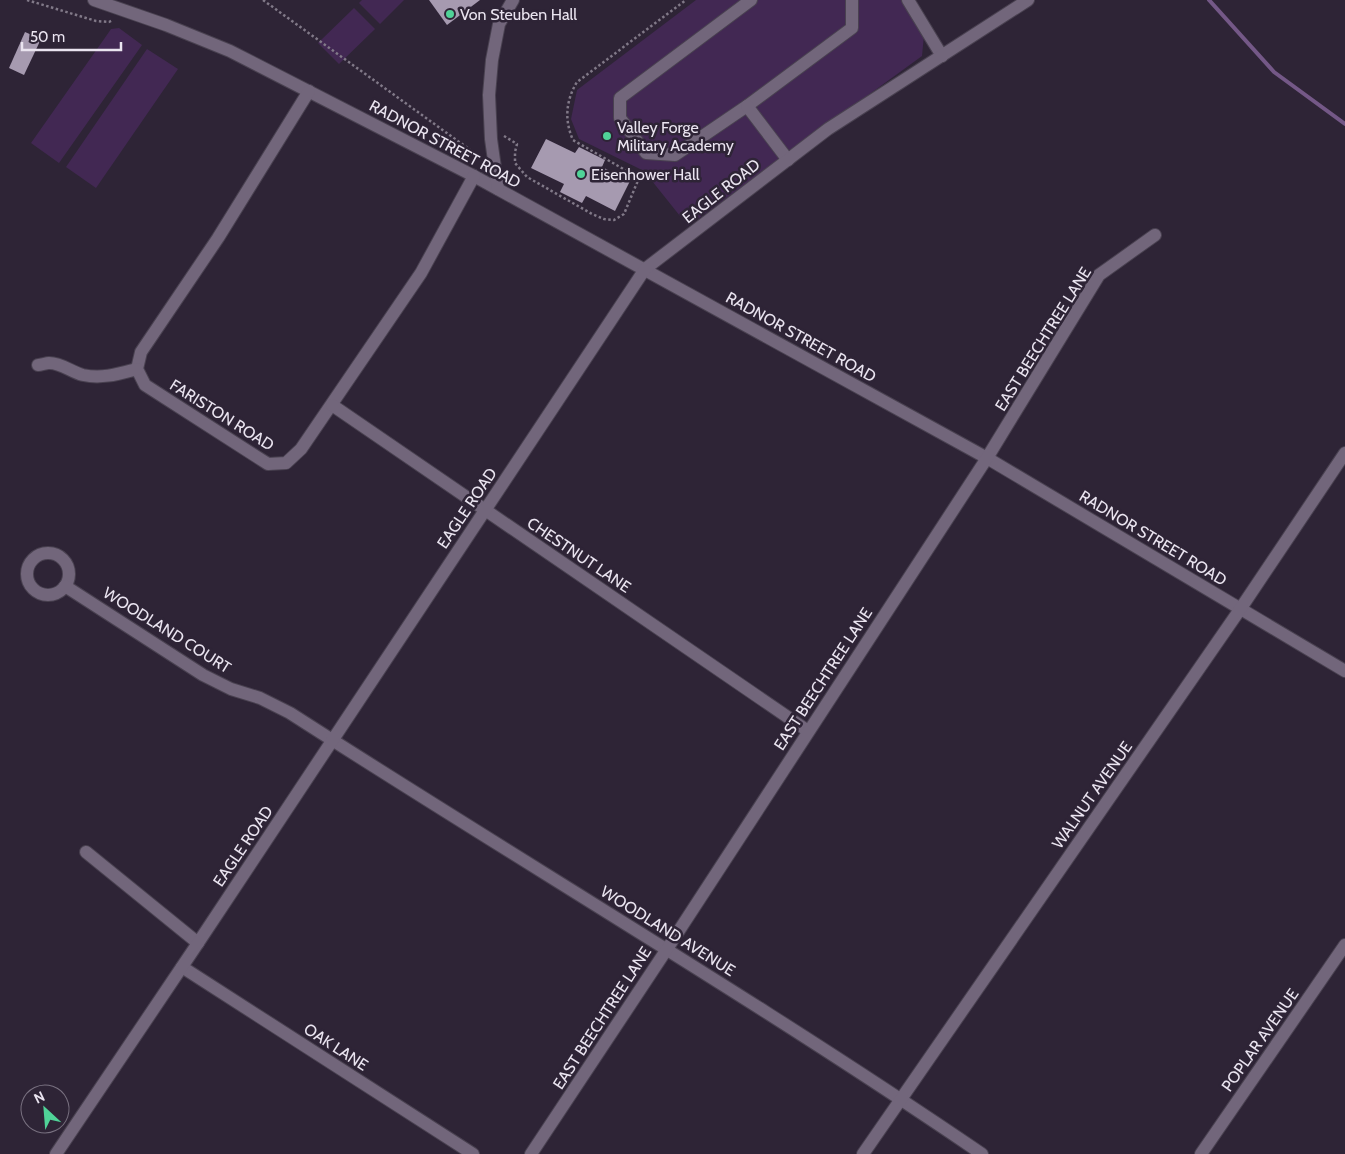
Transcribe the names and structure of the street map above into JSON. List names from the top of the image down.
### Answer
{
  "streets": {
    "street": [
      "RADNOR STREET ROAD",
      "EAGLE ROAD",
      "EAST BEECHTREE LANE",
      "FARISTON ROAD",
      "CHESTNUT LANE",
      "WOODLAND COURT",
      "WALNUT AVENUE",
      "WOODLAND AVENUE",
      "POPLAR AVENUE",
      "OAK LANE"
    ]
  },
  "crossings": [
    ["RADNOR STREET ROAD", "EAGLE ROAD"],
    ["RADNOR STREET ROAD", "EAST BEECHTREE LANE"],
    ["RADNOR STREET ROAD", "FARISTON ROAD"],
    ["RADNOR STREET ROAD", "WALNUT AVENUE"],
    ["EAGLE ROAD", "CHESTNUT LANE"],
    ["EAGLE ROAD", "WOODLAND COURT"],
    ["EAGLE ROAD", "WOODLAND AVENUE"],
    ["EAGLE ROAD", "OAK LANE"],
    ["EAST BEECHTREE LANE", "CHESTNUT LANE"],
    ["EAST BEECHTREE LANE", "WOODLAND AVENUE"],
    ["FARISTON ROAD", "CHESTNUT LANE"],
    ["WOODLAND COURT", "WOODLAND AVENUE"],
    ["WALNUT AVENUE", "WOODLAND AVENUE"]
  ],
  "places": ["Von Steuben Hall", "Valley Forge Military Academy", "Eisenhower Hall"],
  "scale_bar": "50 m",
  "north": "top left"
}
